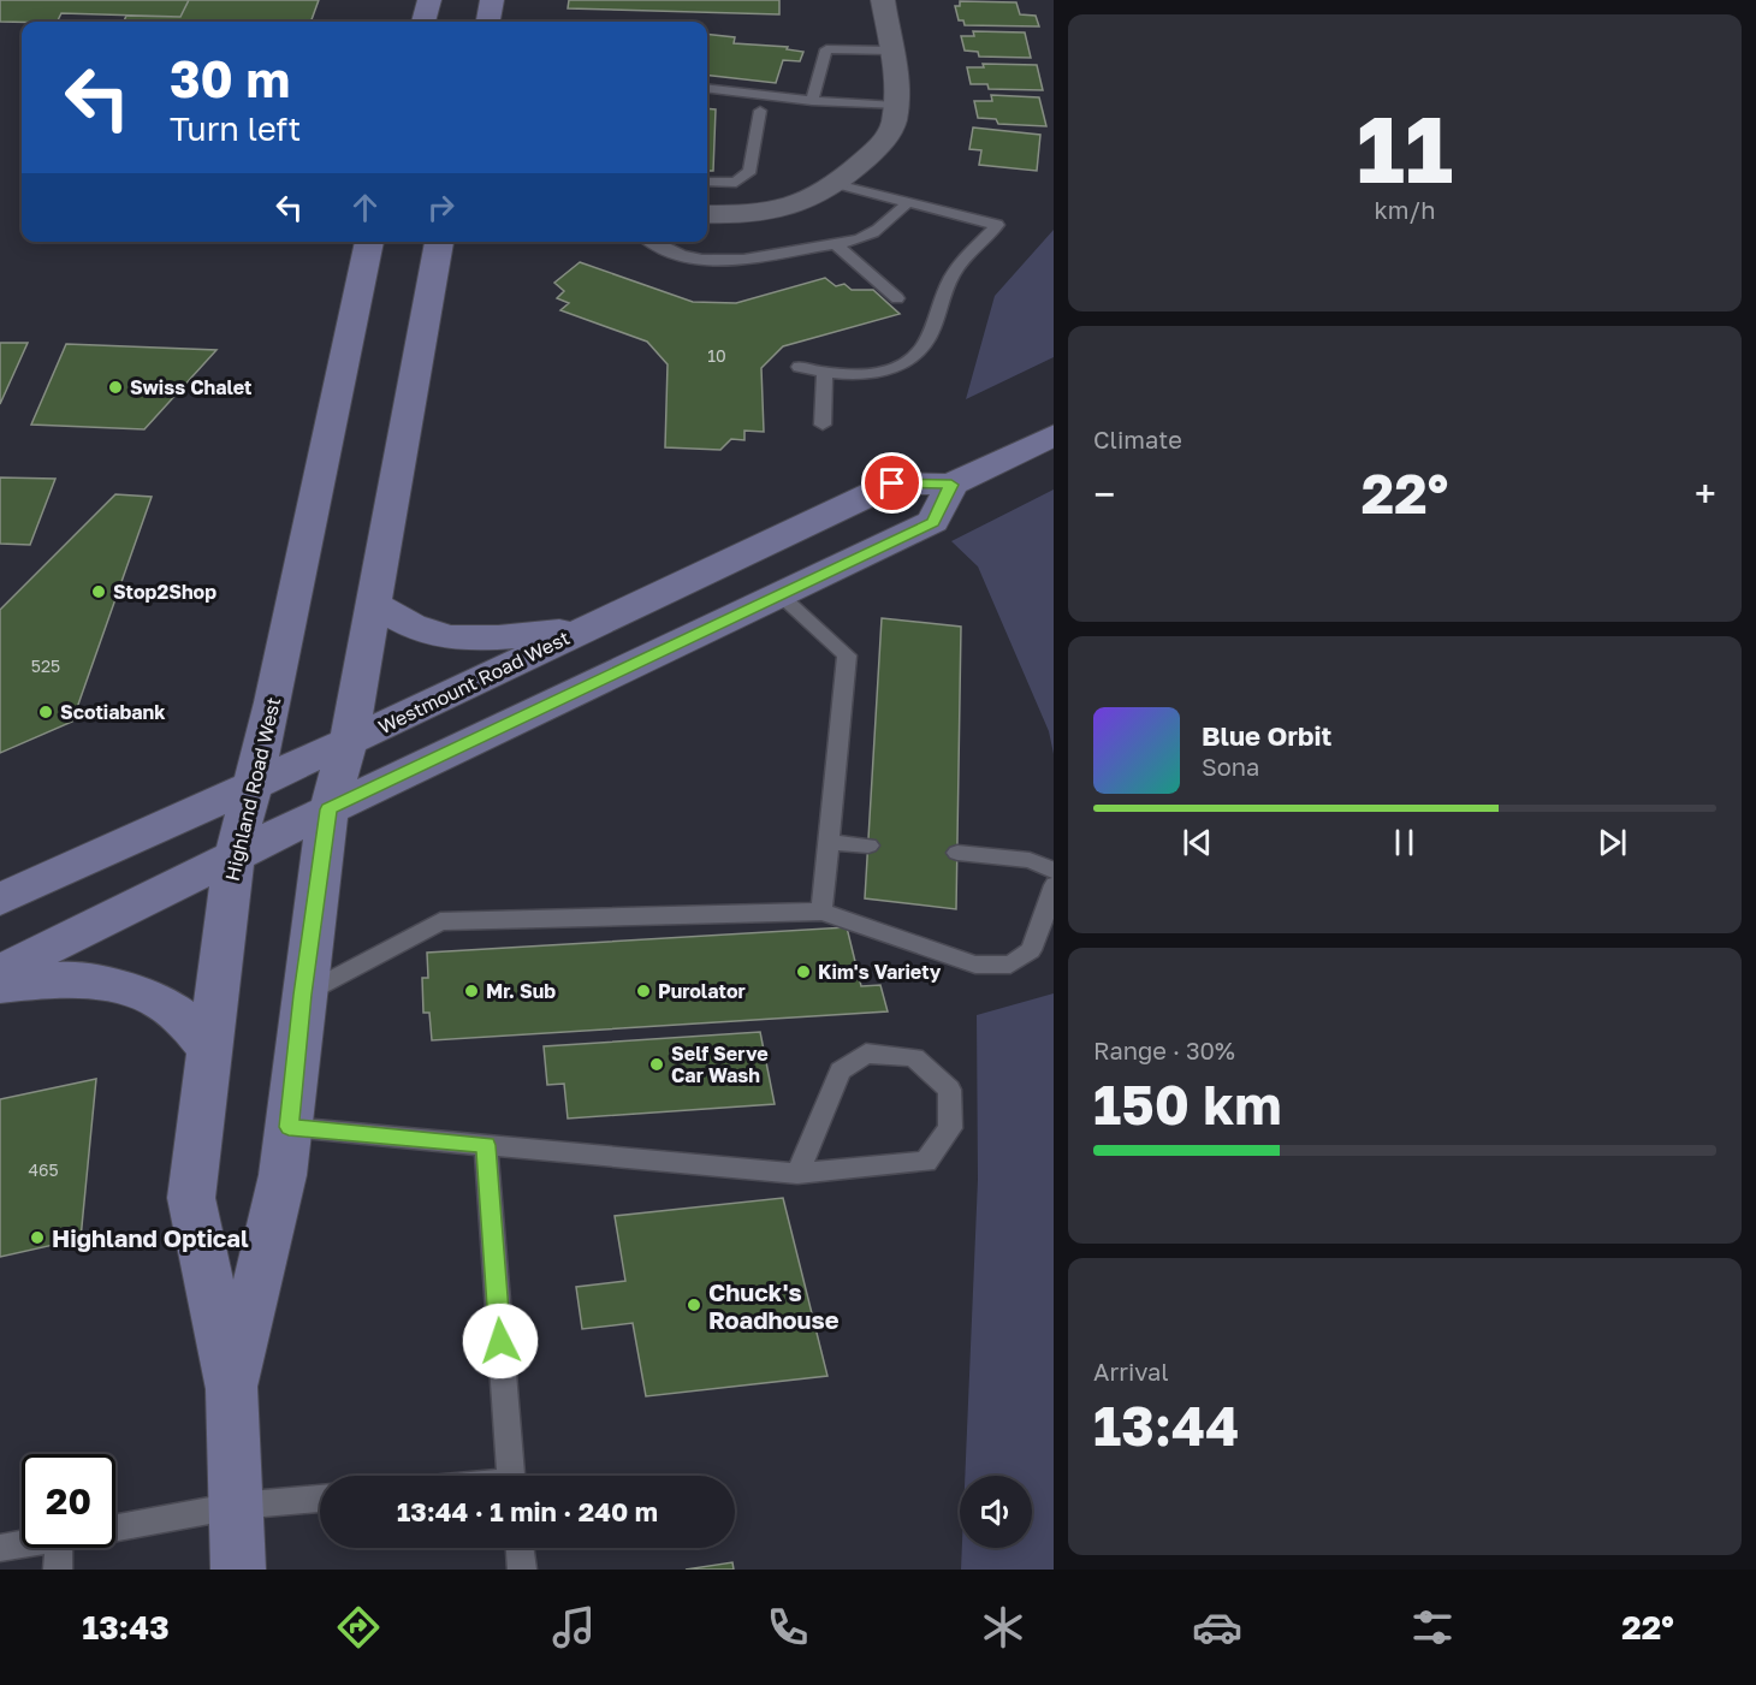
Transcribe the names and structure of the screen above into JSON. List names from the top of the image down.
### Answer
{
  "streets": {
    "main road": ["Westmount Road West", "Highland Road West"]
  },
  "crossings": [
    ["Westmount Road West", "Highland Road West"]
  ],
  "places": [
    "Swiss Chalet",
    "Stop2Shop",
    "Scotiabank",
    "Kim's Variety",
    "Mr. Sub",
    "Purolator",
    "Self Serve Car Wash",
    "Highland Optical",
    "Chuck's Roadhouse"
  ],
  "house_numbers": ["10", "525", "465"],
  "page": {
    "tile": [
      ["11", "km/h"],
      "Climate",
      ["Range · 30%", "150 km"],
      ["Arrival", "13:44"]
    ],
    "turn": ["30 m", "Turn left"],
    "heat": ["−", "22°", "+"],
    "song": ["Blue Orbit", "Sona"],
    "limit": "20",
    "trip": "13:44 · 1 min · 240 m",
    "tabs": ["13:43", "22°"]
  }
}
